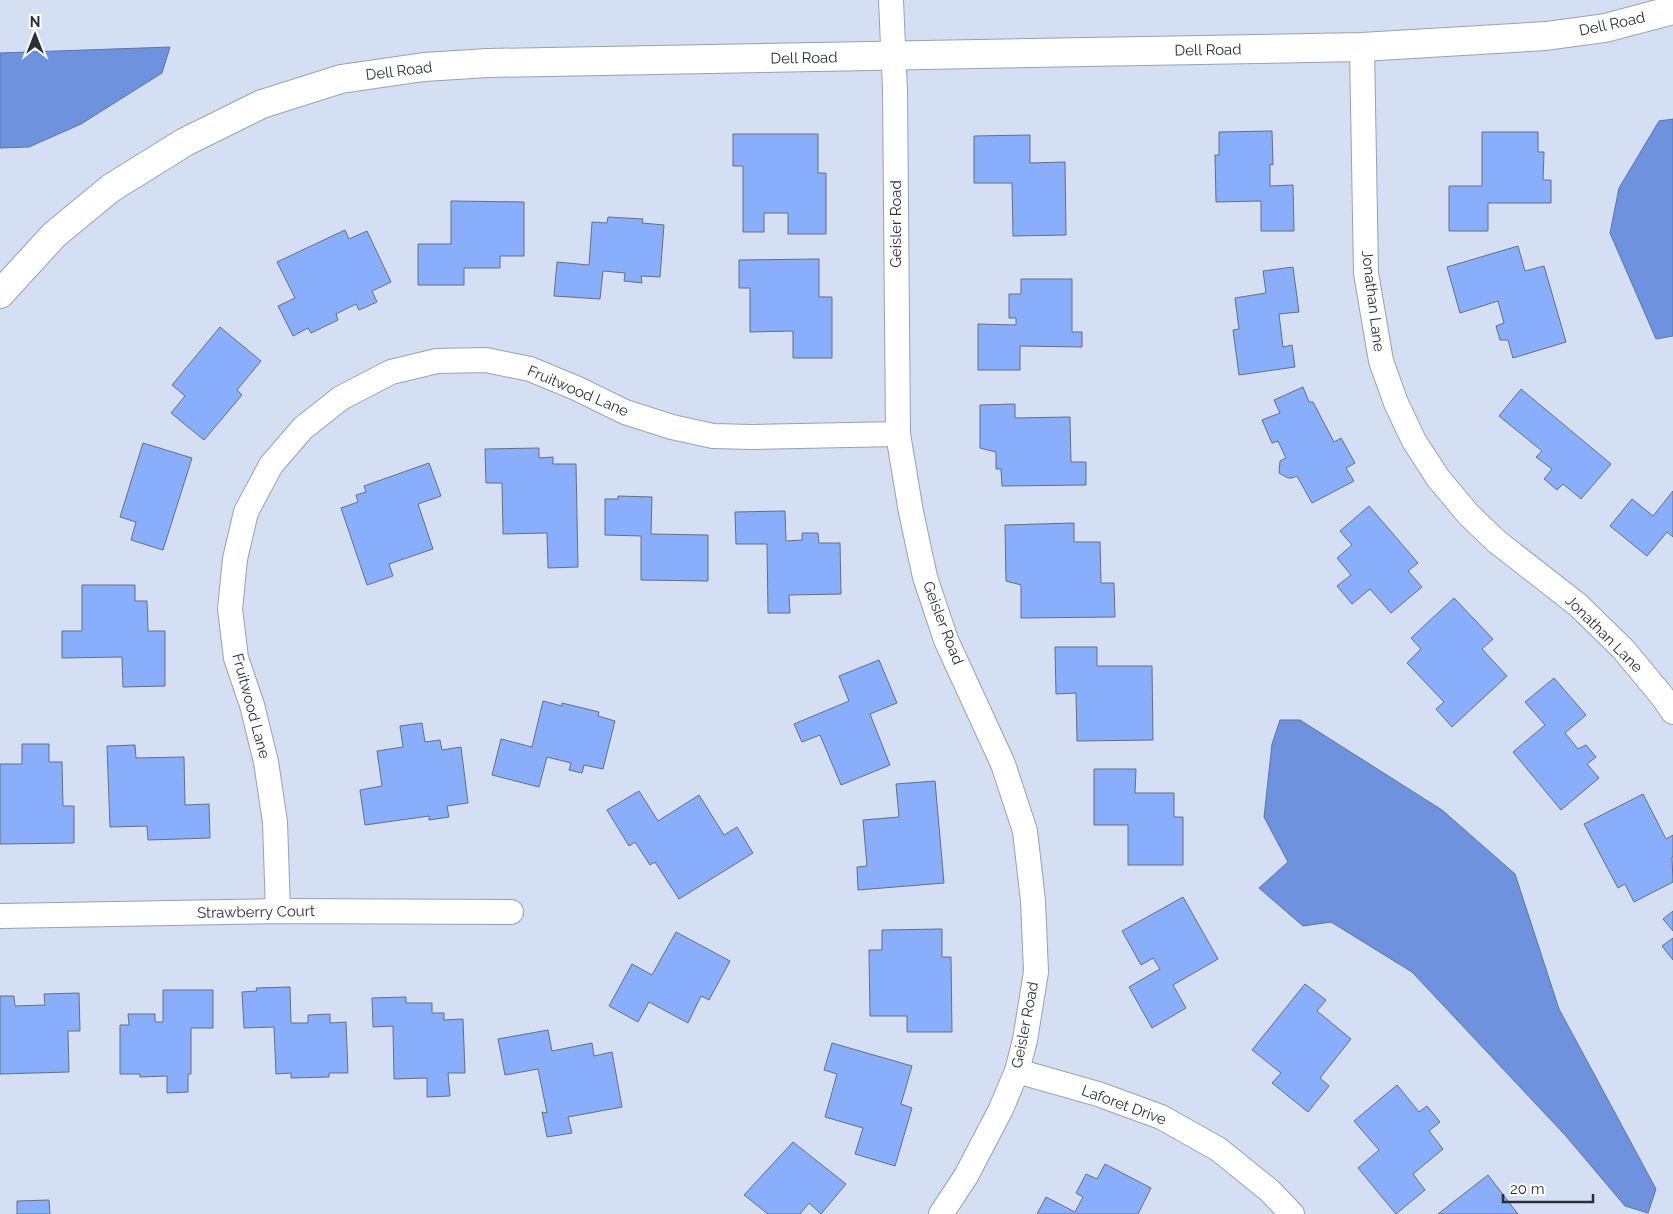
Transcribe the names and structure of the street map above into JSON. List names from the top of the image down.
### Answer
{
  "streets": {
    "street": [
      "Dell Road",
      "Geisler Road",
      "Jonathan Lane",
      "Fruitwood Lane",
      "Strawberry Court",
      "Laforet Drive"
    ]
  },
  "crossings": [
    ["Dell Road", "Geisler Road"],
    ["Dell Road", "Jonathan Lane"],
    ["Geisler Road", "Fruitwood Lane"],
    ["Geisler Road", "Laforet Drive"],
    ["Fruitwood Lane", "Strawberry Court"]
  ],
  "scale_bar": "20 m",
  "north": "top"
}
